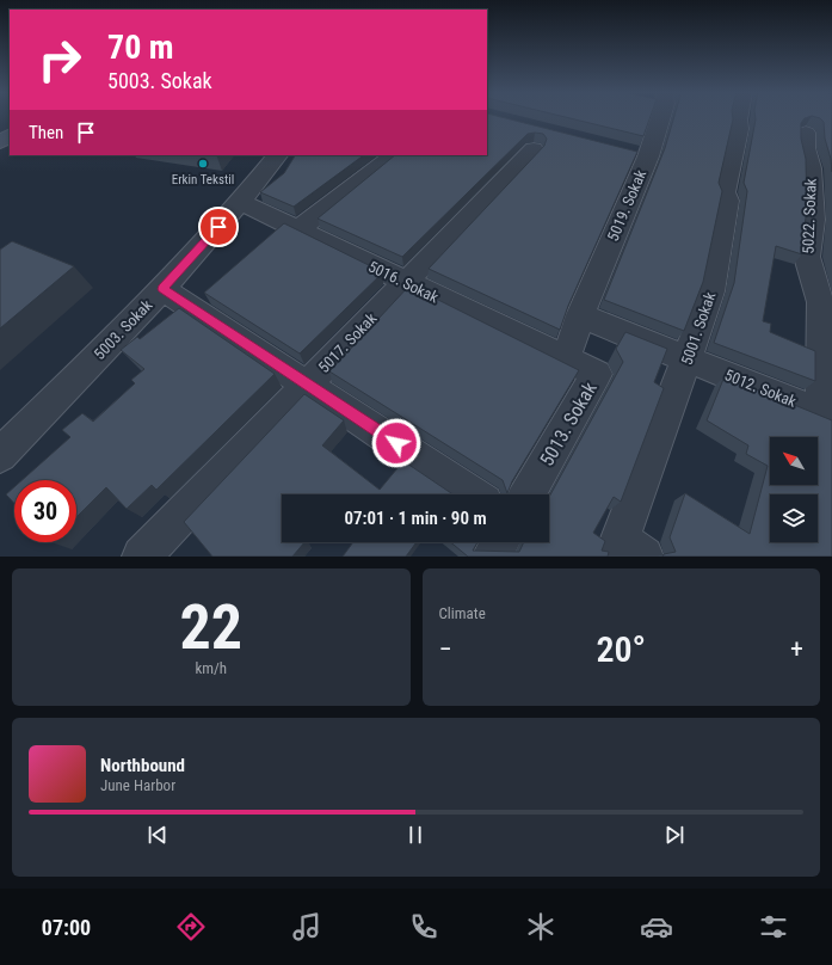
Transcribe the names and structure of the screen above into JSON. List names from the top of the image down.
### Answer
{
  "streets": {
    "street": [
      "5019. Sokak",
      "5022. Sokak",
      "5016. Sokak",
      "5001. Sokak",
      "5003. Sokak",
      "5017. Sokak",
      "5012. Sokak",
      "5013. Sokak"
    ]
  },
  "crossings": [
    ["5019. Sokak", "5016. Sokak"],
    ["5019. Sokak", "5012. Sokak"],
    ["5019. Sokak", "5013. Sokak"],
    ["5022. Sokak", "5012. Sokak"],
    ["5016. Sokak", "5003. Sokak"],
    ["5016. Sokak", "5017. Sokak"],
    ["5016. Sokak", "5013. Sokak"],
    ["5001. Sokak", "5012. Sokak"]
  ],
  "places": ["Erkin Tekstil"],
  "north": "top left",
  "page": {
    "turn": ["70 m", "5003. Sokak"],
    "then": "Then",
    "limit": "30",
    "trip": "07:01 · 1 min · 90 m",
    "tile": [
      ["22", "km/h"],
      "Climate"
    ],
    "heat": ["−", "20°", "+"],
    "song": ["Northbound", "June Harbor"],
    "tabs": "07:00"
  }
}
